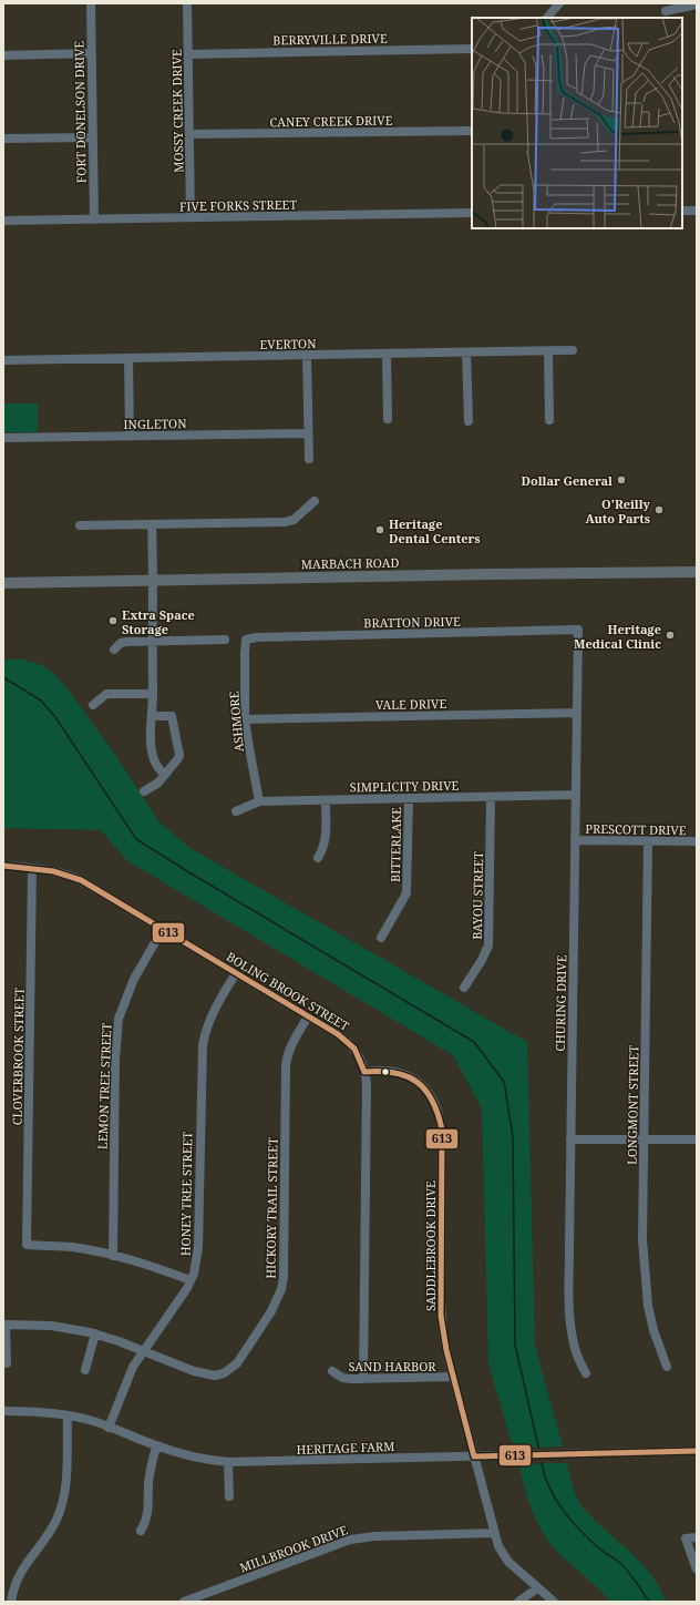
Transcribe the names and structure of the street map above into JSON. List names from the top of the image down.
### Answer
{
  "streets": {
    "main road": ["MARBACH ROAD"],
    "street": [
      "BERRYVILLE DRIVE",
      "MOSSY CREEK DRIVE",
      "FORT DONELSON DRIVE",
      "CANEY CREEK DRIVE",
      "FIVE FORKS STREET",
      "EVERTON",
      "INGLETON",
      "BRATTON DRIVE",
      "VALE DRIVE",
      "ASHMORE",
      "SIMPLICITY DRIVE",
      "PRESCOTT DRIVE",
      "BITTERLAKE",
      "BAYOU STREET",
      "BOLING BROOK STREET",
      "CHURING DRIVE",
      "CLOVERBROOK STREET",
      "LEMON TREE STREET",
      "LONGMONT STREET",
      "HONEY TREE STREET",
      "HICKORY TRAIL STREET",
      "SADDLEBROOK DRIVE",
      "SAND HARBOR",
      "HERITAGE FARM",
      "MILLBROOK DRIVE"
    ]
  },
  "crossings": [
    ["BERRYVILLE DRIVE", "MOSSY CREEK DRIVE"],
    ["MOSSY CREEK DRIVE", "CANEY CREEK DRIVE"],
    ["MOSSY CREEK DRIVE", "FIVE FORKS STREET"],
    ["FORT DONELSON DRIVE", "FIVE FORKS STREET"],
    ["BRATTON DRIVE", "ASHMORE"],
    ["BRATTON DRIVE", "CHURING DRIVE"],
    ["VALE DRIVE", "ASHMORE"],
    ["VALE DRIVE", "CHURING DRIVE"],
    ["ASHMORE", "SIMPLICITY DRIVE"],
    ["SIMPLICITY DRIVE", "BITTERLAKE"],
    ["SIMPLICITY DRIVE", "BAYOU STREET"],
    ["SIMPLICITY DRIVE", "CHURING DRIVE"],
    ["PRESCOTT DRIVE", "CHURING DRIVE"],
    ["PRESCOTT DRIVE", "LONGMONT STREET"],
    ["BOLING BROOK STREET", "CLOVERBROOK STREET"],
    ["BOLING BROOK STREET", "LEMON TREE STREET"],
    ["BOLING BROOK STREET", "HONEY TREE STREET"],
    ["BOLING BROOK STREET", "HICKORY TRAIL STREET"],
    ["BOLING BROOK STREET", "SADDLEBROOK DRIVE"],
    ["BOLING BROOK STREET", "SAND HARBOR"],
    ["CLOVERBROOK STREET", "LEMON TREE STREET"],
    ["HONEY TREE STREET", "HICKORY TRAIL STREET"],
    ["HONEY TREE STREET", "HERITAGE FARM"],
    ["SADDLEBROOK DRIVE", "SAND HARBOR"],
    ["SADDLEBROOK DRIVE", "HERITAGE FARM"],
    ["SADDLEBROOK DRIVE", "MILLBROOK DRIVE"]
  ],
  "places": [
    "Dollar General",
    "O'Reilly Auto Parts",
    "Heritage Dental Centers",
    "Extra Space Storage",
    "Heritage Medical Clinic"
  ],
  "lines": ["transit line 613"]
}
